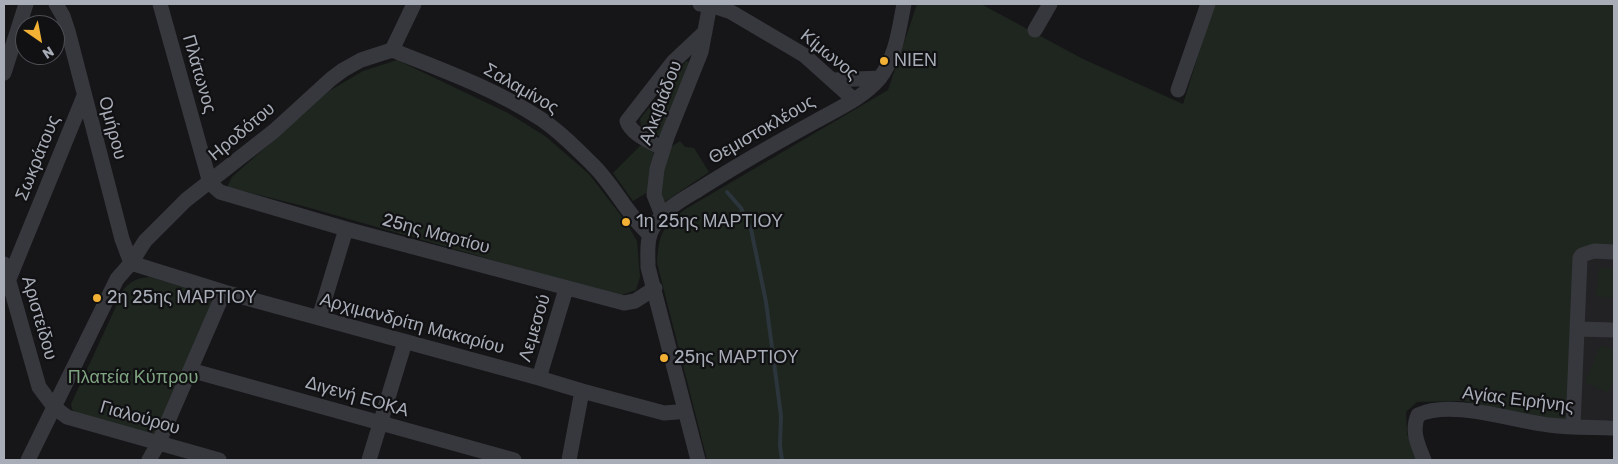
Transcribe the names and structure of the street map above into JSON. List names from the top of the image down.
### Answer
{
  "streets": {
    "street": [
      "Κίμωνος",
      "Πλάτωνος",
      "Σαλαμίνος",
      "Αλκιβιάδου",
      "Ομήρου",
      "Θεμιστοκλέους",
      "Ηροδότου",
      "Σωκράτους",
      "25ης Μαρτίου",
      "Αριστείδου",
      "Αρχιμανδρίτη Μακαρίου",
      "Λεμεσού",
      "Διγενή ΕΟΚΑ",
      "Αγίας Ειρήνης",
      "Γιαλούρου"
    ]
  },
  "crossings": [
    ["Κίμωνος", "Αλκιβιάδου"],
    ["Κίμωνος", "Θεμιστοκλέους"],
    ["Πλάτωνος", "Ηροδότου"],
    ["Πλάτωνος", "25ης Μαρτίου"],
    ["Σαλαμίνος", "Θεμιστοκλέους"],
    ["Σαλαμίνος", "Ηροδότου"],
    ["Αλκιβιάδου", "Θεμιστοκλέους"],
    ["Ομήρου", "Ηροδότου"],
    ["Ομήρου", "Σωκράτους"],
    ["Ομήρου", "Αρχιμανδρίτη Μακαρίου"],
    ["Θεμιστοκλέους", "25ης Μαρτίου"],
    ["Θεμιστοκλέους", "Αρχιμανδρίτη Μακαρίου"],
    ["Ηροδότου", "25ης Μαρτίου"],
    ["Ηροδότου", "Αρχιμανδρίτη Μακαρίου"],
    ["Σωκράτους", "Αριστείδου"],
    ["25ης Μαρτίου", "Λεμεσού"],
    ["Αριστείδου", "Γιαλούρου"],
    ["Αρχιμανδρίτη Μακαρίου", "Λεμεσού"]
  ],
  "parks": ["Πλατεία Κύπρου"],
  "places": [
    "ΝΙΕΝ",
    "1η 25ης ΜΑΡΤΙΟΥ",
    "2η 25ης ΜΑΡΤΙΟΥ",
    "25ης ΜΑΡΤΙΟΥ"
  ],
  "north": "bottom right"
}
